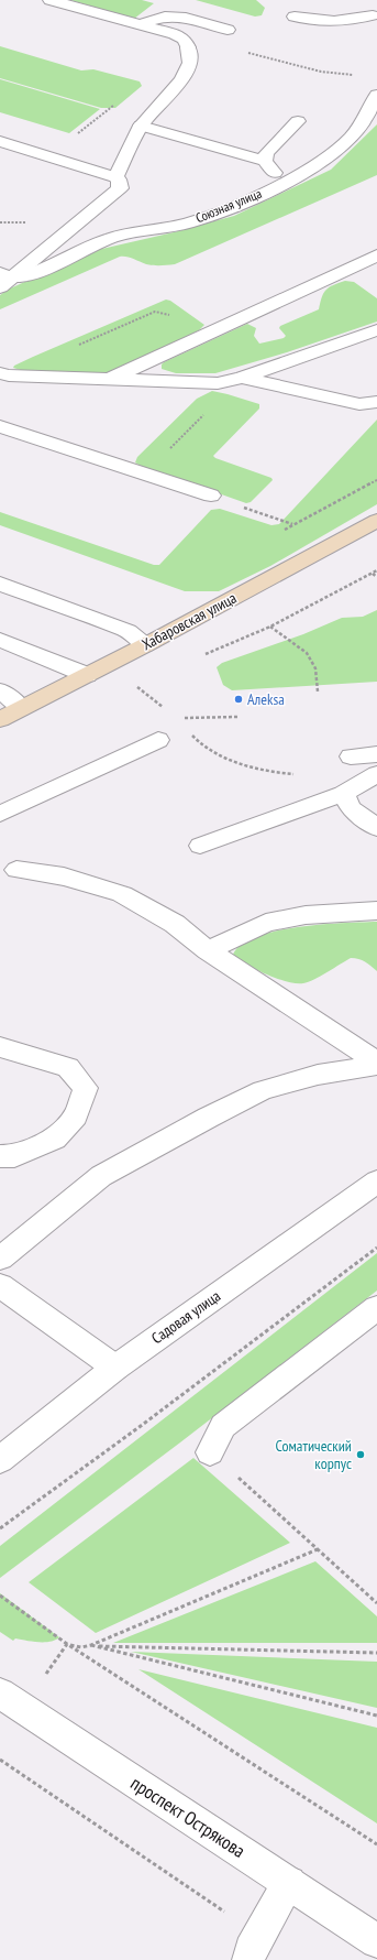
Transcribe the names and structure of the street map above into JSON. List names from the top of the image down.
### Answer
{
  "streets": {
    "main road": ["Хабаровская улица"],
    "street": ["Союзная улица", "Садовая улица", "проспект Острякова"]
  },
  "places": ["Алеksa", "Соматический корпус"]
}
